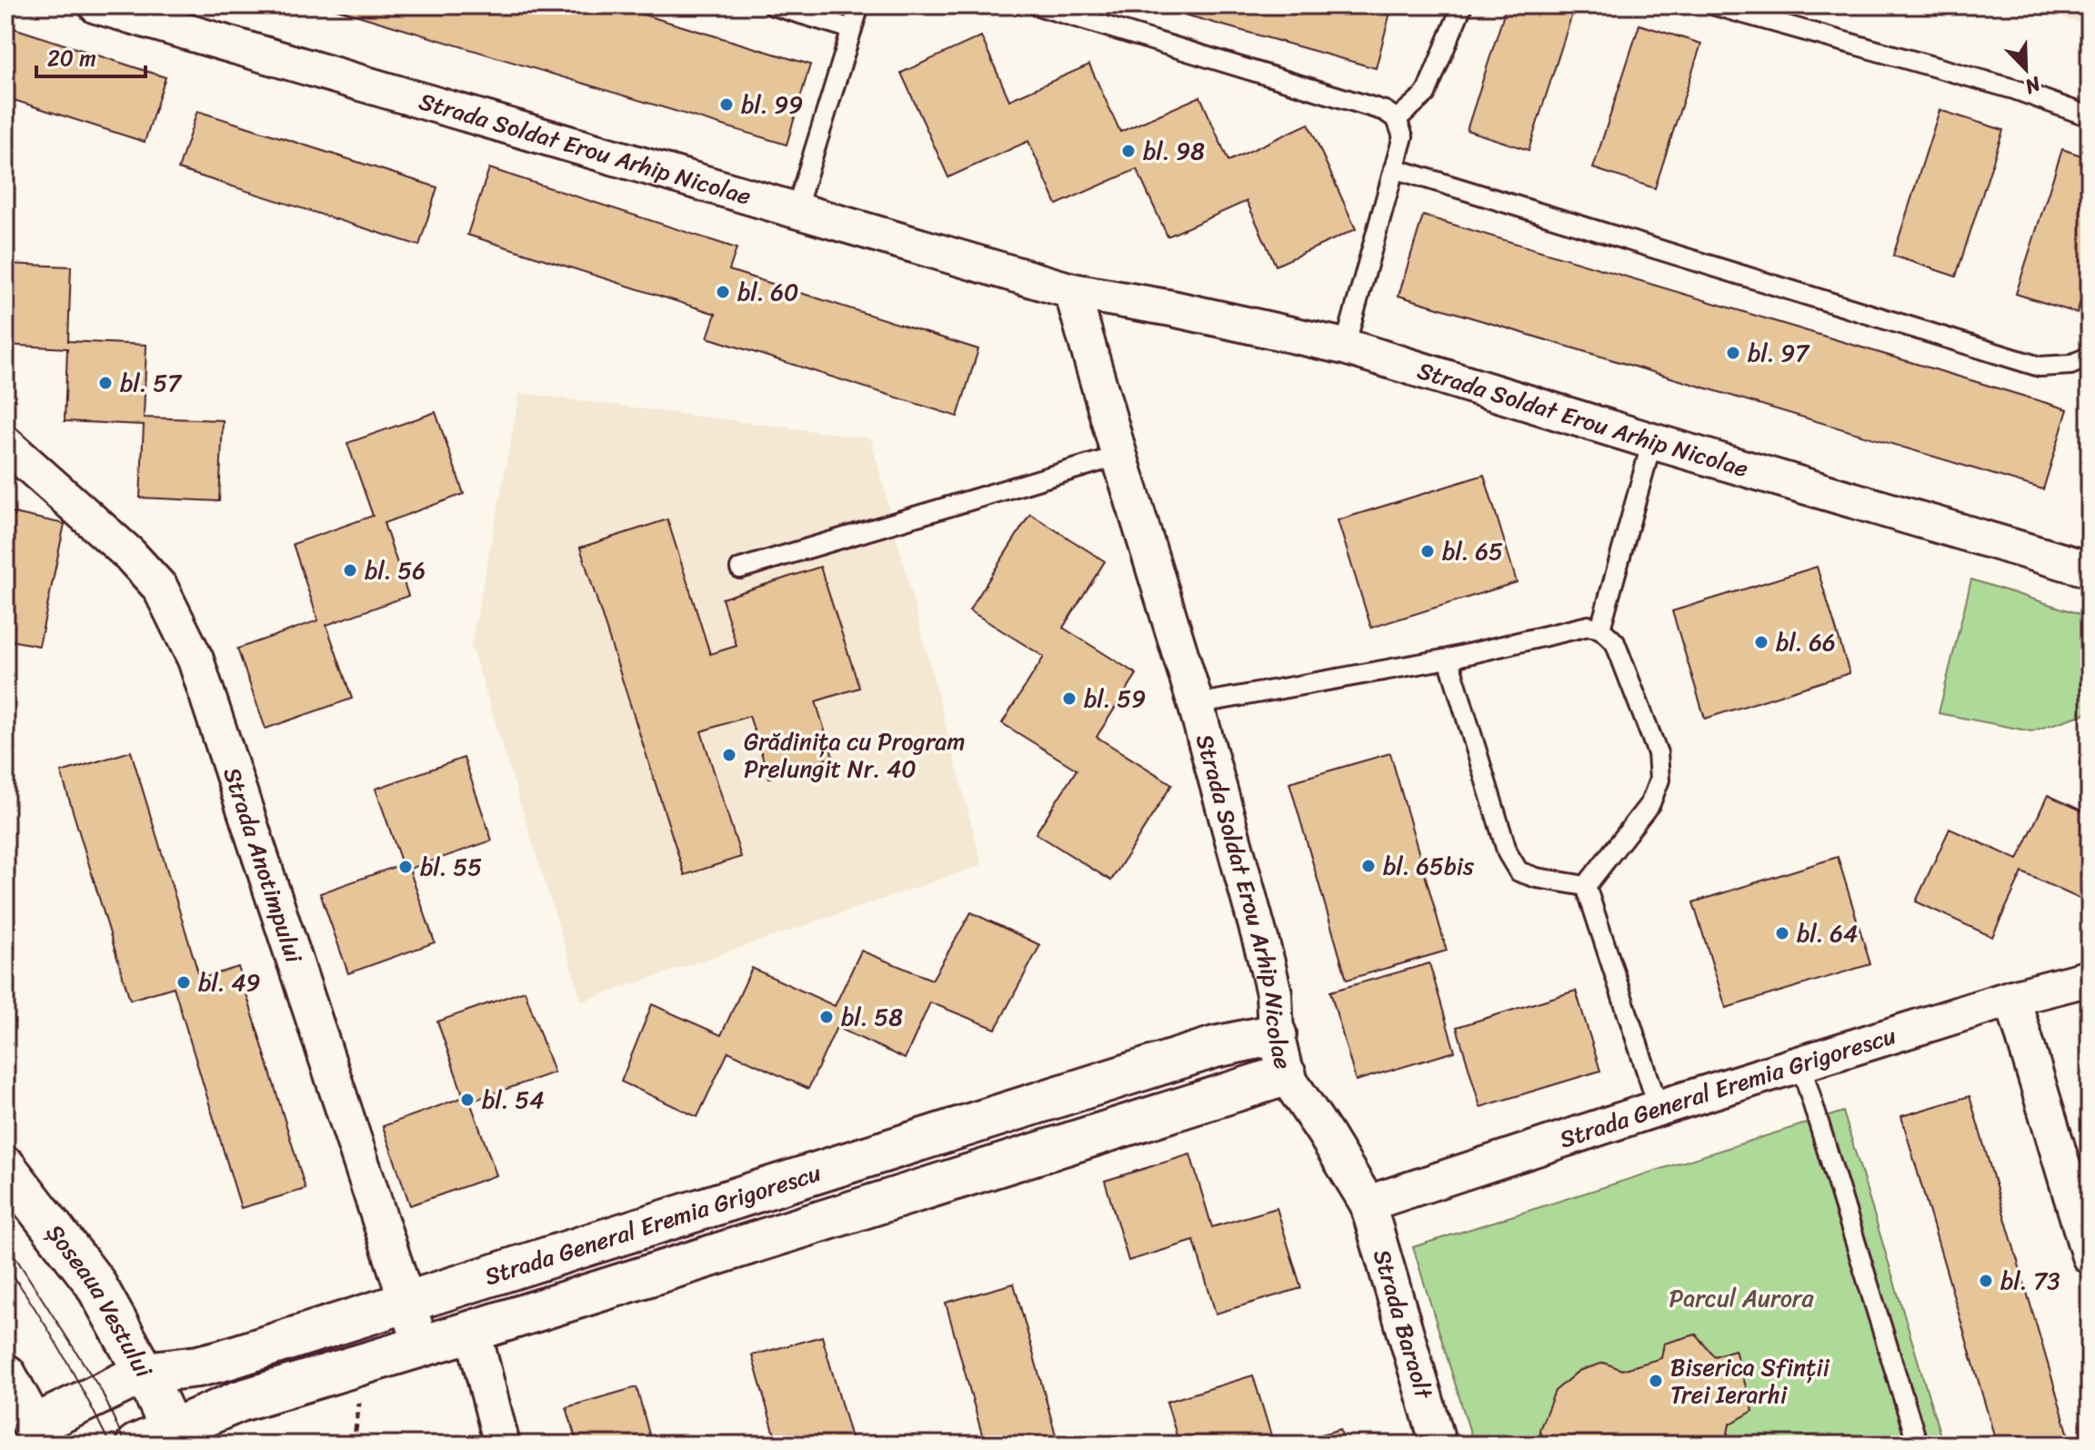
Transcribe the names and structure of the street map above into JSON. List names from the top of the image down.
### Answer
{
  "streets": {
    "street": [
      "Strada Soldat Erou Arhip Nicolae",
      "Strada Anotimpului",
      "Strada General Eremia Grigorescu",
      "Șoseaua Vestului",
      "Strada Baraolt"
    ]
  },
  "crossings": [
    ["Strada Soldat Erou Arhip Nicolae", "Strada General Eremia Grigorescu"],
    ["Strada Soldat Erou Arhip Nicolae", "Strada Baraolt"],
    ["Strada Anotimpului", "Strada General Eremia Grigorescu"],
    ["Strada General Eremia Grigorescu", "Șoseaua Vestului"],
    ["Strada General Eremia Grigorescu", "Strada Baraolt"]
  ],
  "parks": ["Parcul Aurora"],
  "places": [
    "bl. 99",
    "bl. 98",
    "bl. 60",
    "bl. 97",
    "bl. 57",
    "bl. 65",
    "bl. 56",
    "bl. 66",
    "bl. 59",
    "Grădinița cu Program Prelungit Nr. 40",
    "bl. 65bis",
    "bl. 55",
    "bl. 64",
    "bl. 49",
    "bl. 58",
    "bl. 54",
    "bl. 73",
    "Biserica Sfinții Trei Ierarhi"
  ],
  "scale_bar": "20 m",
  "north": "bottom right"
}
